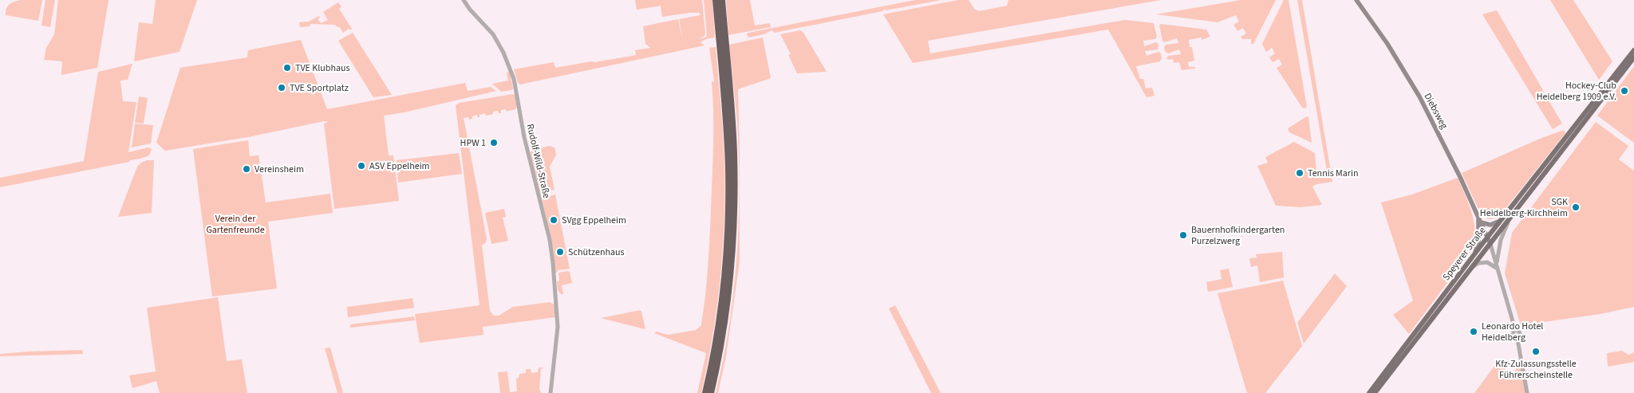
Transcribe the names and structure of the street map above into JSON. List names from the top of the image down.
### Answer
{
  "streets": {
    "main road": ["Diebsweg", "Speyerer Straße"],
    "street": ["Rudolf-Wild-Straße"]
  },
  "crossings": [
    ["Diebsweg", "Speyerer Straße"]
  ],
  "parks": ["Verein der Gartenfreunde"],
  "places": [
    "TVE Klubhaus",
    "TVE Sportplatz",
    "Hockey-Club Heidelberg 1909 e.V.",
    "HPW 1",
    "ASV Eppelheim",
    "Vereinsheim",
    "Tennis Marin",
    "SGK Heidelberg-Kirchheim",
    "SVgg Eppelheim",
    "Bauernhofkindergarten Purzelzwerg",
    "Schützenhaus",
    "Leonardo Hotel Heidelberg",
    "Kfz-Zulassungsstelle Führerscheinstelle"
  ]
}
